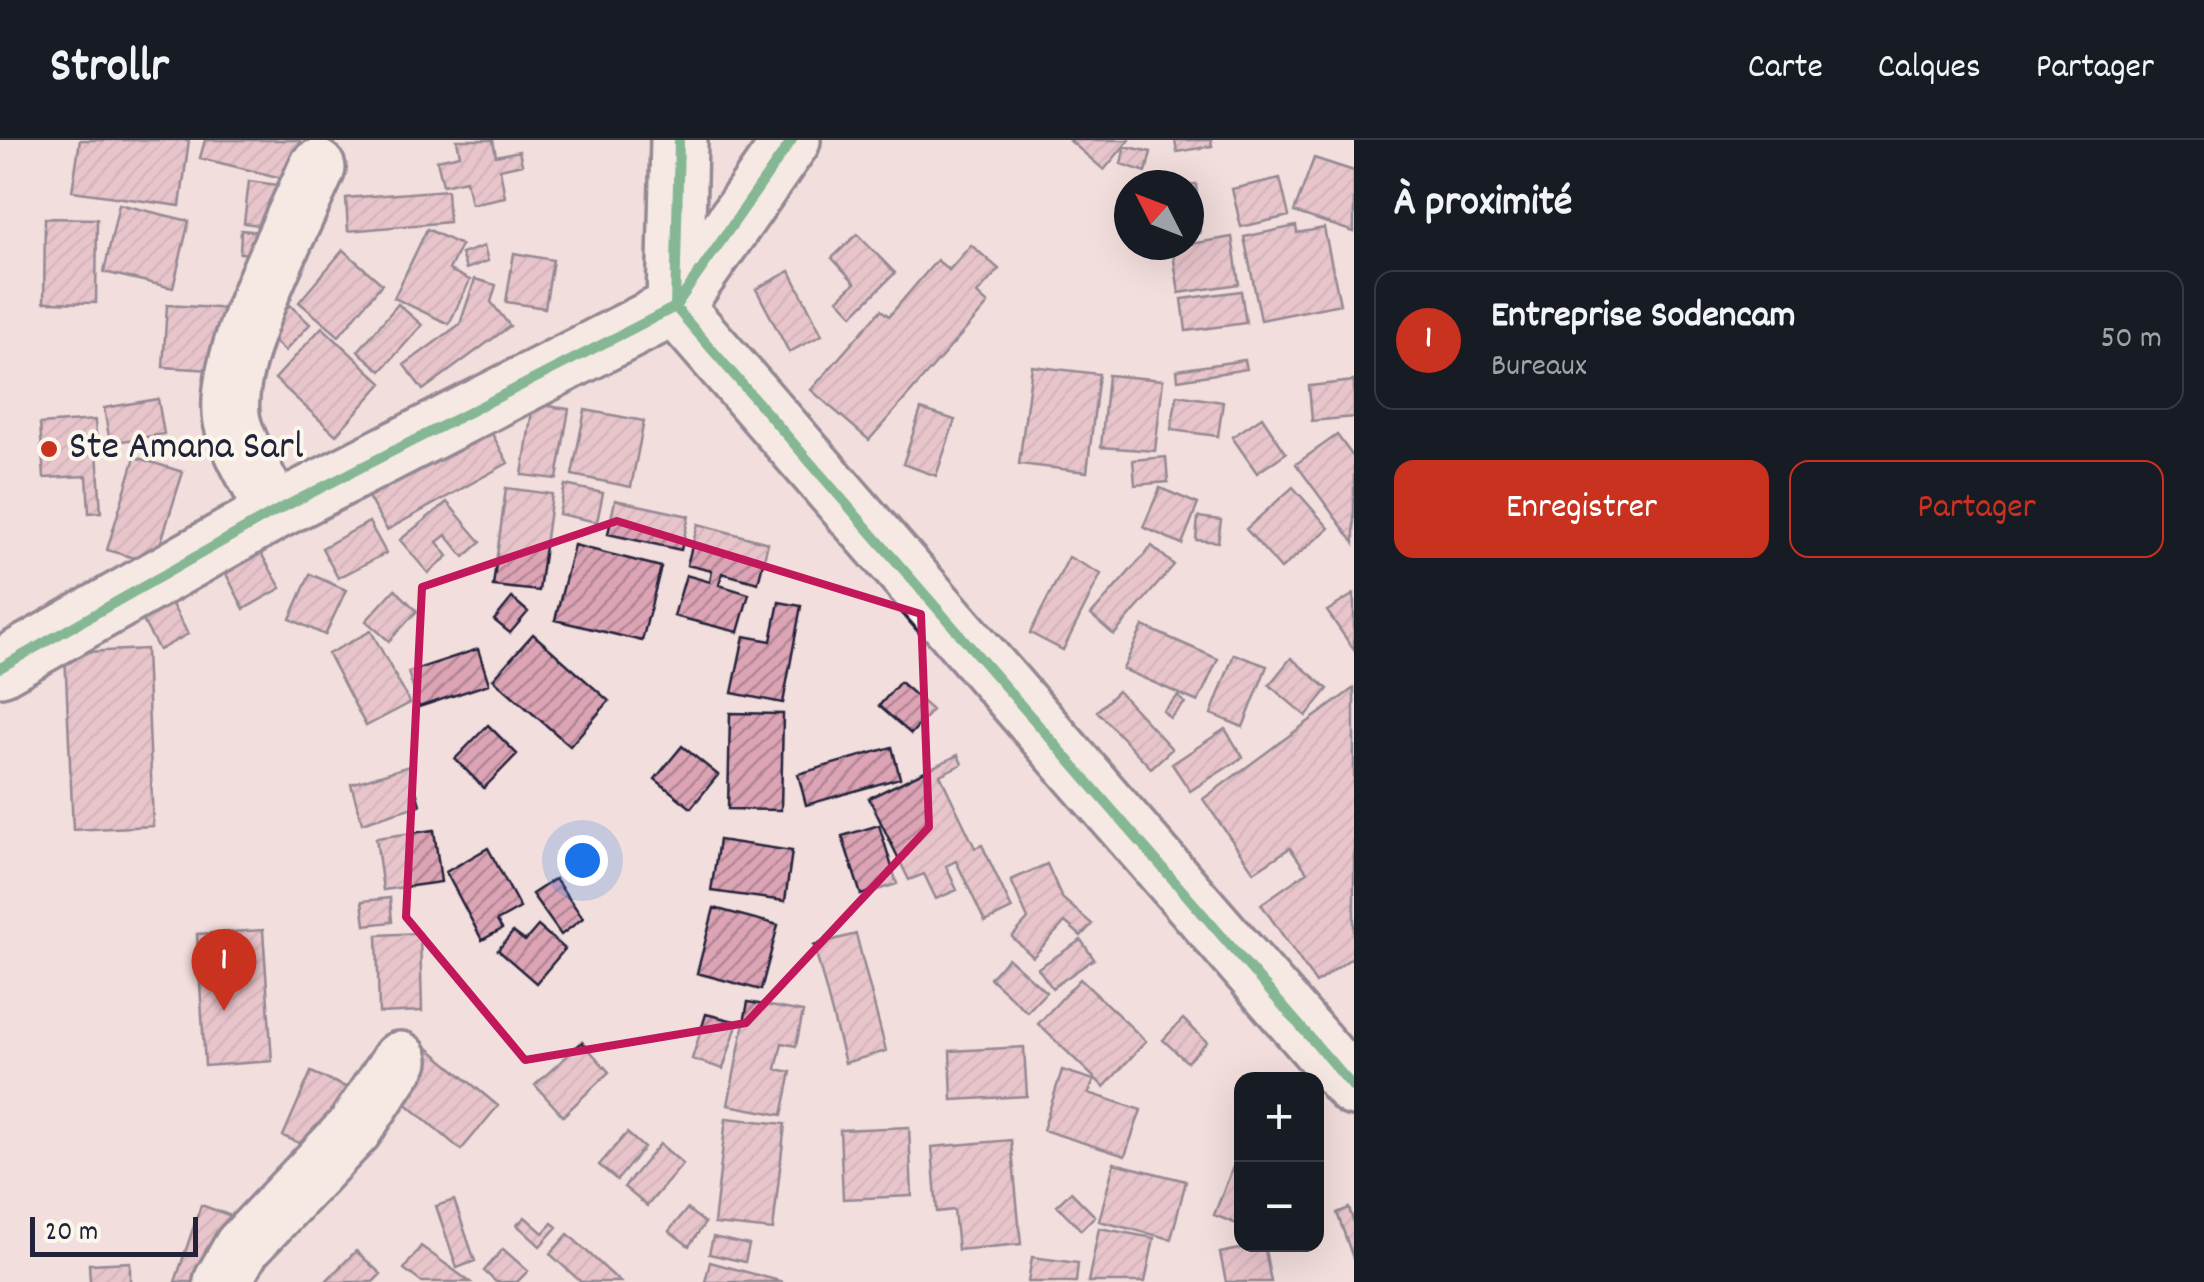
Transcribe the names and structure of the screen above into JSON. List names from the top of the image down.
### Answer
{
  "places": ["Ste Amana Sarl"],
  "scale_bar": "20 m",
  "north": "top left",
  "page": {
    "header": "Strollr",
    "nav": ["Carte", "Calques", "Partager"],
    "heading": "À proximité",
    "list": [
      {
        "mark": "1",
        "name": "Entreprise Sodencam",
        "note": "Bureaux",
        "value": "50 m"
      }
    ],
    "buttons": ["Enregistrer", "Partager"],
    "pins": "1",
    "map_buttons": ["+", "−"],
    "scale": "20 m"
  }
}
